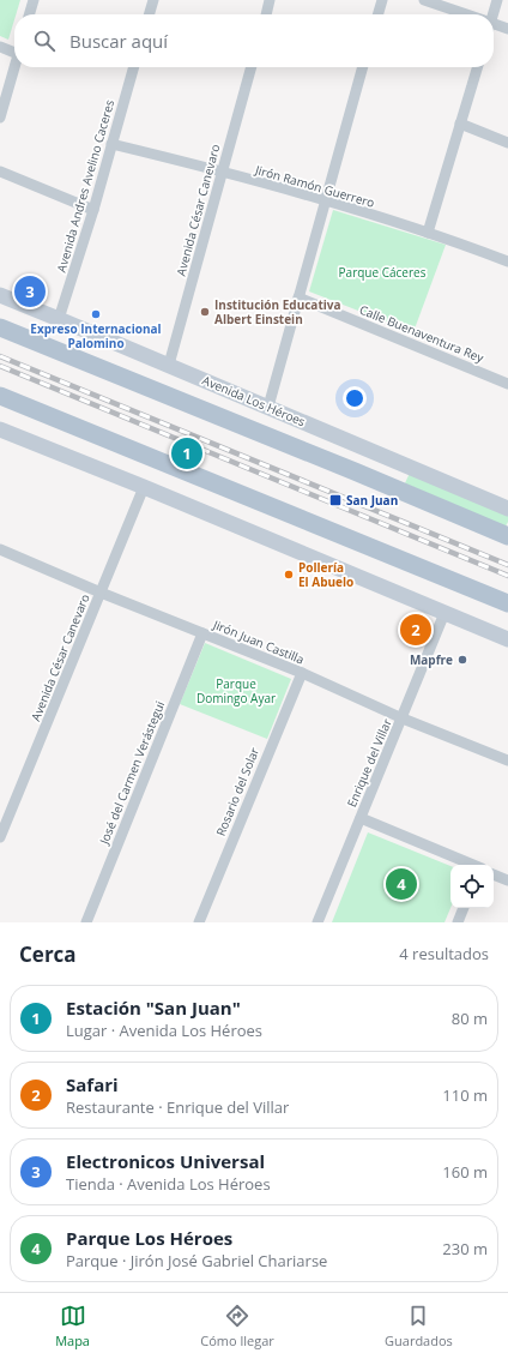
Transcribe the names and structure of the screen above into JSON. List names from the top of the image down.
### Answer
{
  "streets": {
    "street": [
      "Avenida Andres Avelino Caceres",
      "Jirón Ramón Guerrero",
      "Avenida César Canevaro",
      "Calle Buenaventura Rey",
      "Avenida Los Héroes",
      "Jirón Juan Castilla",
      "Enrique del Villar",
      "José del Carmen Verástegui",
      "Rosario del Solar"
    ]
  },
  "crossings": [
    ["Avenida Andres Avelino Caceres", "Jirón Ramón Guerrero"],
    ["Avenida Andres Avelino Caceres", "Avenida Los Héroes"],
    ["Jirón Ramón Guerrero", "Avenida César Canevaro"],
    ["Avenida César Canevaro", "Avenida Los Héroes"],
    ["Avenida César Canevaro", "Jirón Juan Castilla"],
    ["Jirón Juan Castilla", "Enrique del Villar"],
    ["Jirón Juan Castilla", "José del Carmen Verástegui"],
    ["Jirón Juan Castilla", "Rosario del Solar"]
  ],
  "parks": ["Parque Cáceres", "Parque Domingo Ayar"],
  "places": {
    "other": [
      "Institución Educativa Albert Einstein",
      "Expreso Internacional Palomino",
      "Pollería El Abuelo",
      "Mapfre"
    ],
    "transit": ["San Juan"]
  },
  "page": {
    "search": "Buscar aquí",
    "pins": [
      "3",
      "1",
      "2",
      "4"
    ],
    "heading": ["Cerca", "4 resultados"],
    "list": [
      {
        "mark": "1",
        "name": "Estación \"San Juan\"",
        "note": "Lugar · Avenida Los Héroes",
        "value": "80 m"
      },
      {
        "mark": "2",
        "name": "Safari",
        "note": "Restaurante · Enrique del Villar",
        "value": "110 m"
      },
      {
        "mark": "3",
        "name": "Electronicos Universal",
        "note": "Tienda · Avenida Los Héroes",
        "value": "160 m"
      },
      {
        "mark": "4",
        "name": "Parque Los Héroes",
        "note": "Parque · Jirón José Gabriel Chariarse",
        "value": "230 m"
      }
    ],
    "nav": ["Mapa", "Cómo llegar", "Guardados"]
  }
}
